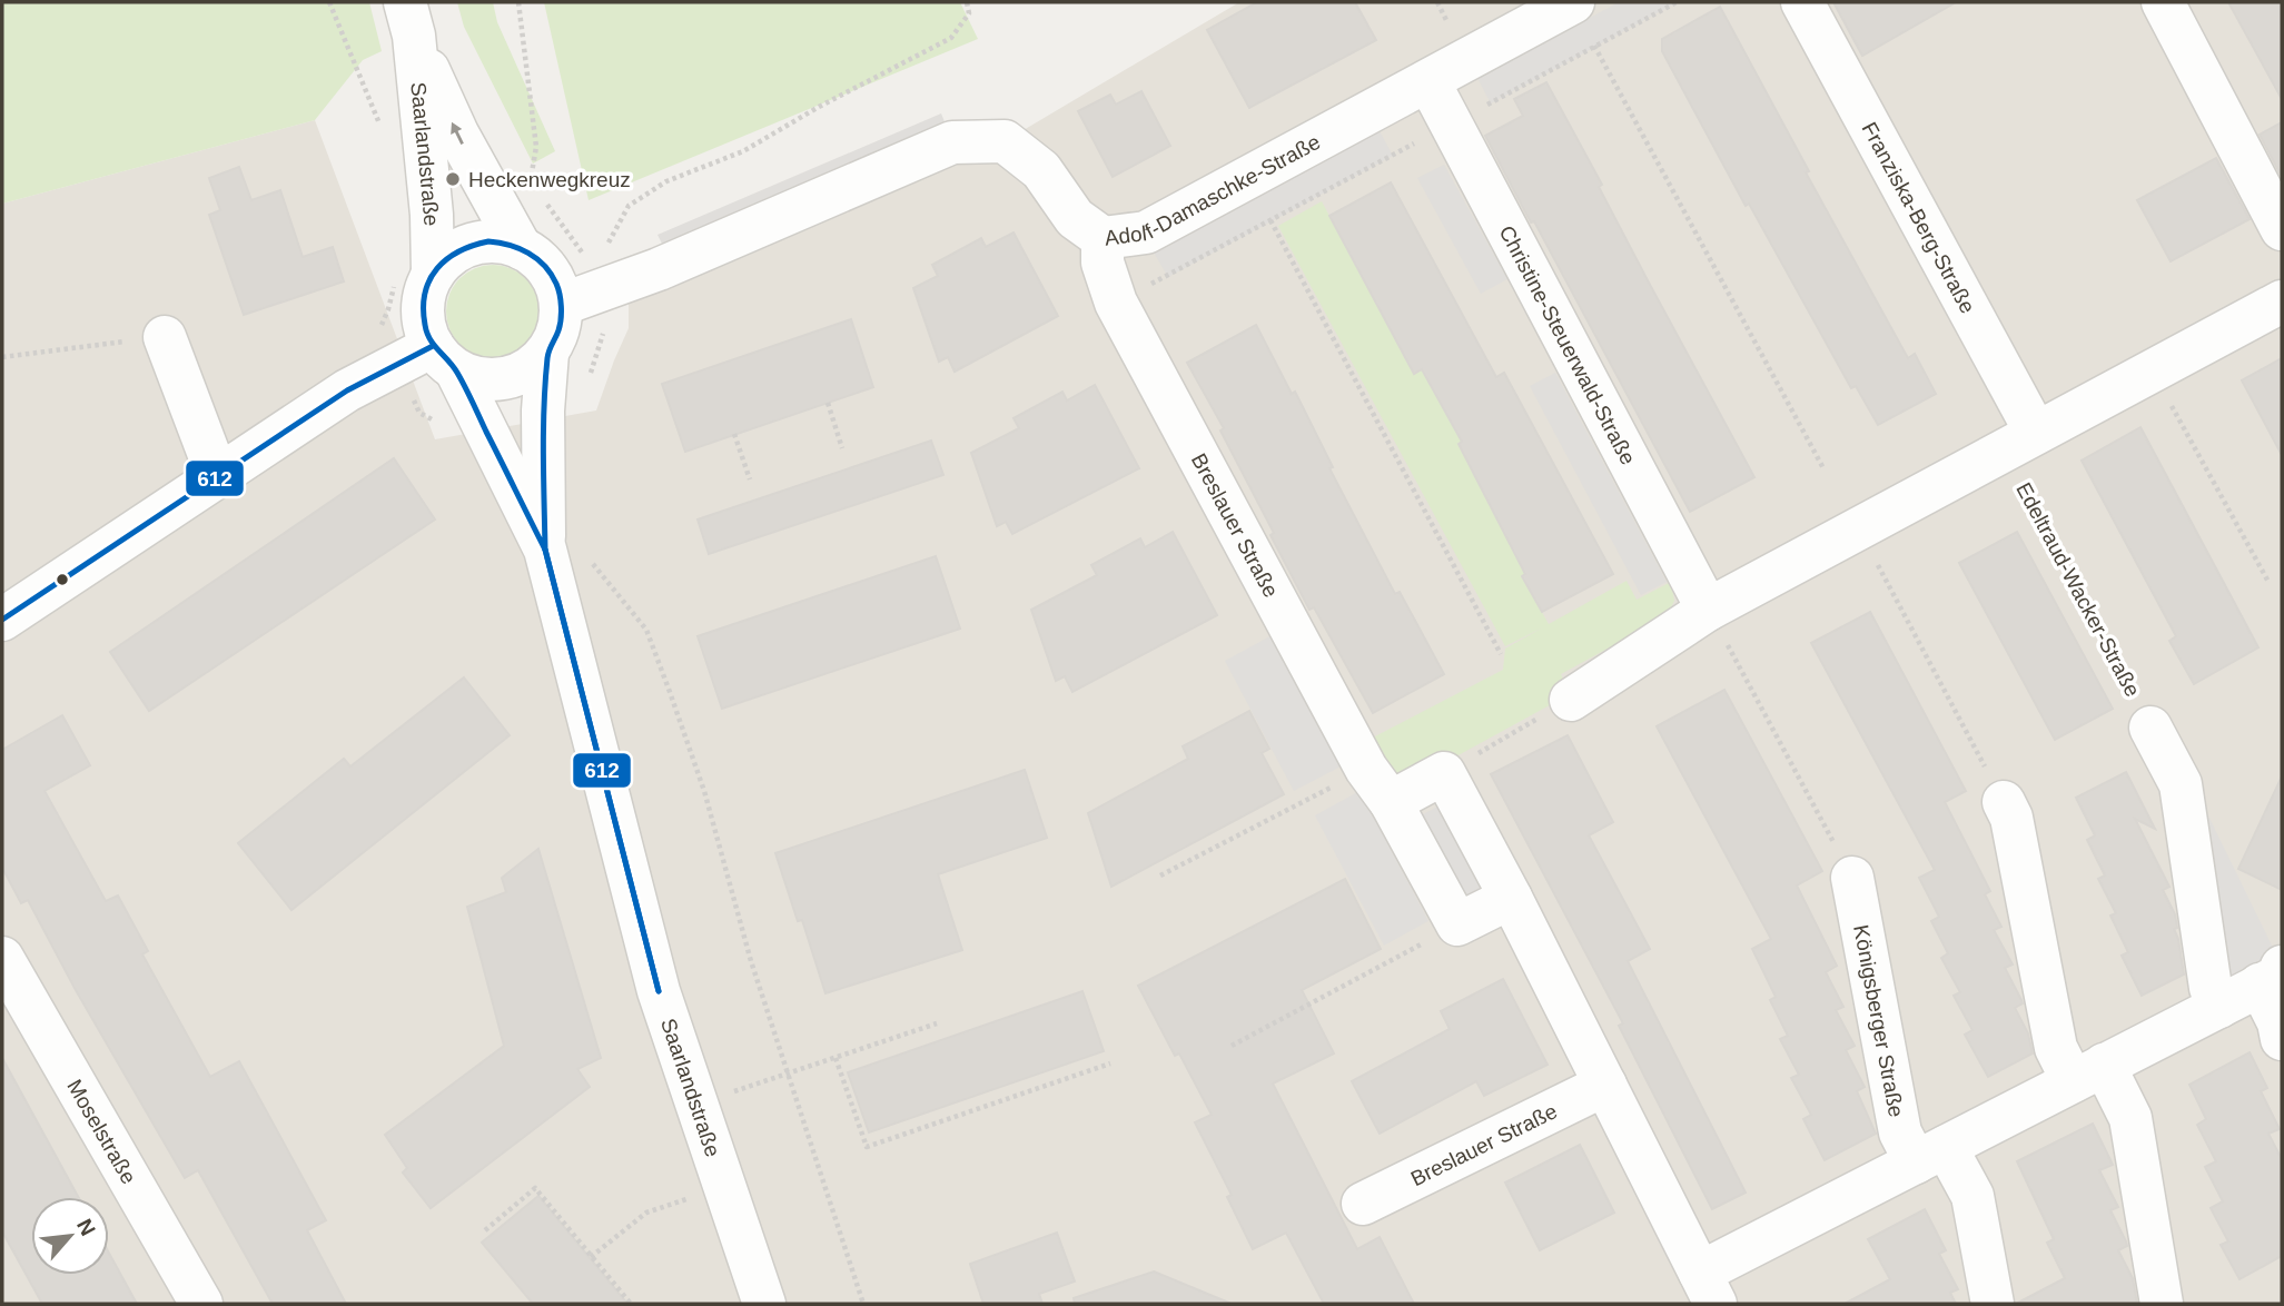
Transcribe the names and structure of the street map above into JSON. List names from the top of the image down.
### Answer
{
  "streets": {
    "street": [
      "Saarlandstraße",
      "Adolf-Damaschke-Straße",
      "Franziska-Berg-Straße",
      "Christine-Steuerwald-Straße",
      "Breslauer Straße",
      "Königsberger Straße",
      "Moselstraße"
    ],
    "path": ["Edeltraud-Wacker-Straße"]
  },
  "crossings": [
    ["Saarlandstraße", "Adolf-Damaschke-Straße"],
    ["Adolf-Damaschke-Straße", "Christine-Steuerwald-Straße"],
    ["Adolf-Damaschke-Straße", "Breslauer Straße"],
    ["Franziska-Berg-Straße", "Edeltraud-Wacker-Straße"]
  ],
  "places": ["Heckenwegkreuz"],
  "lines": ["transit line 612"],
  "north": "top right"
}
